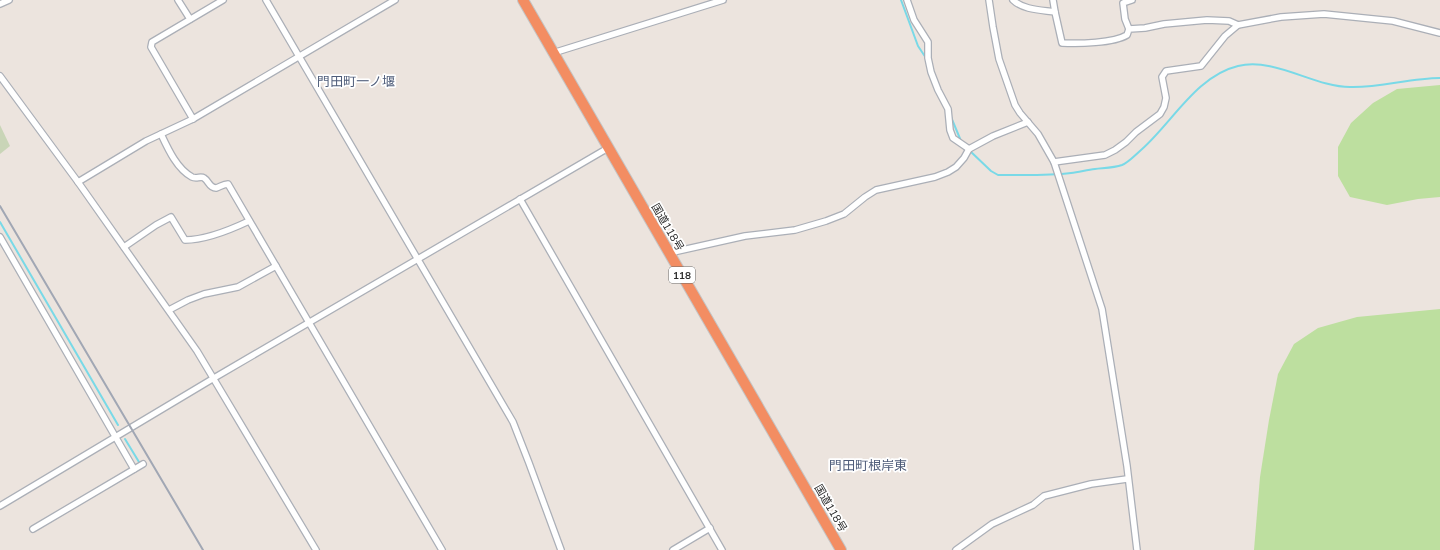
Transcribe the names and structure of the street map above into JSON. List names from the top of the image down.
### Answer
{
  "streets": {
    "highway": ["国道118号", "118"]
  },
  "districts": ["門田町一ノ堰", "門田町根岸東"]
}
